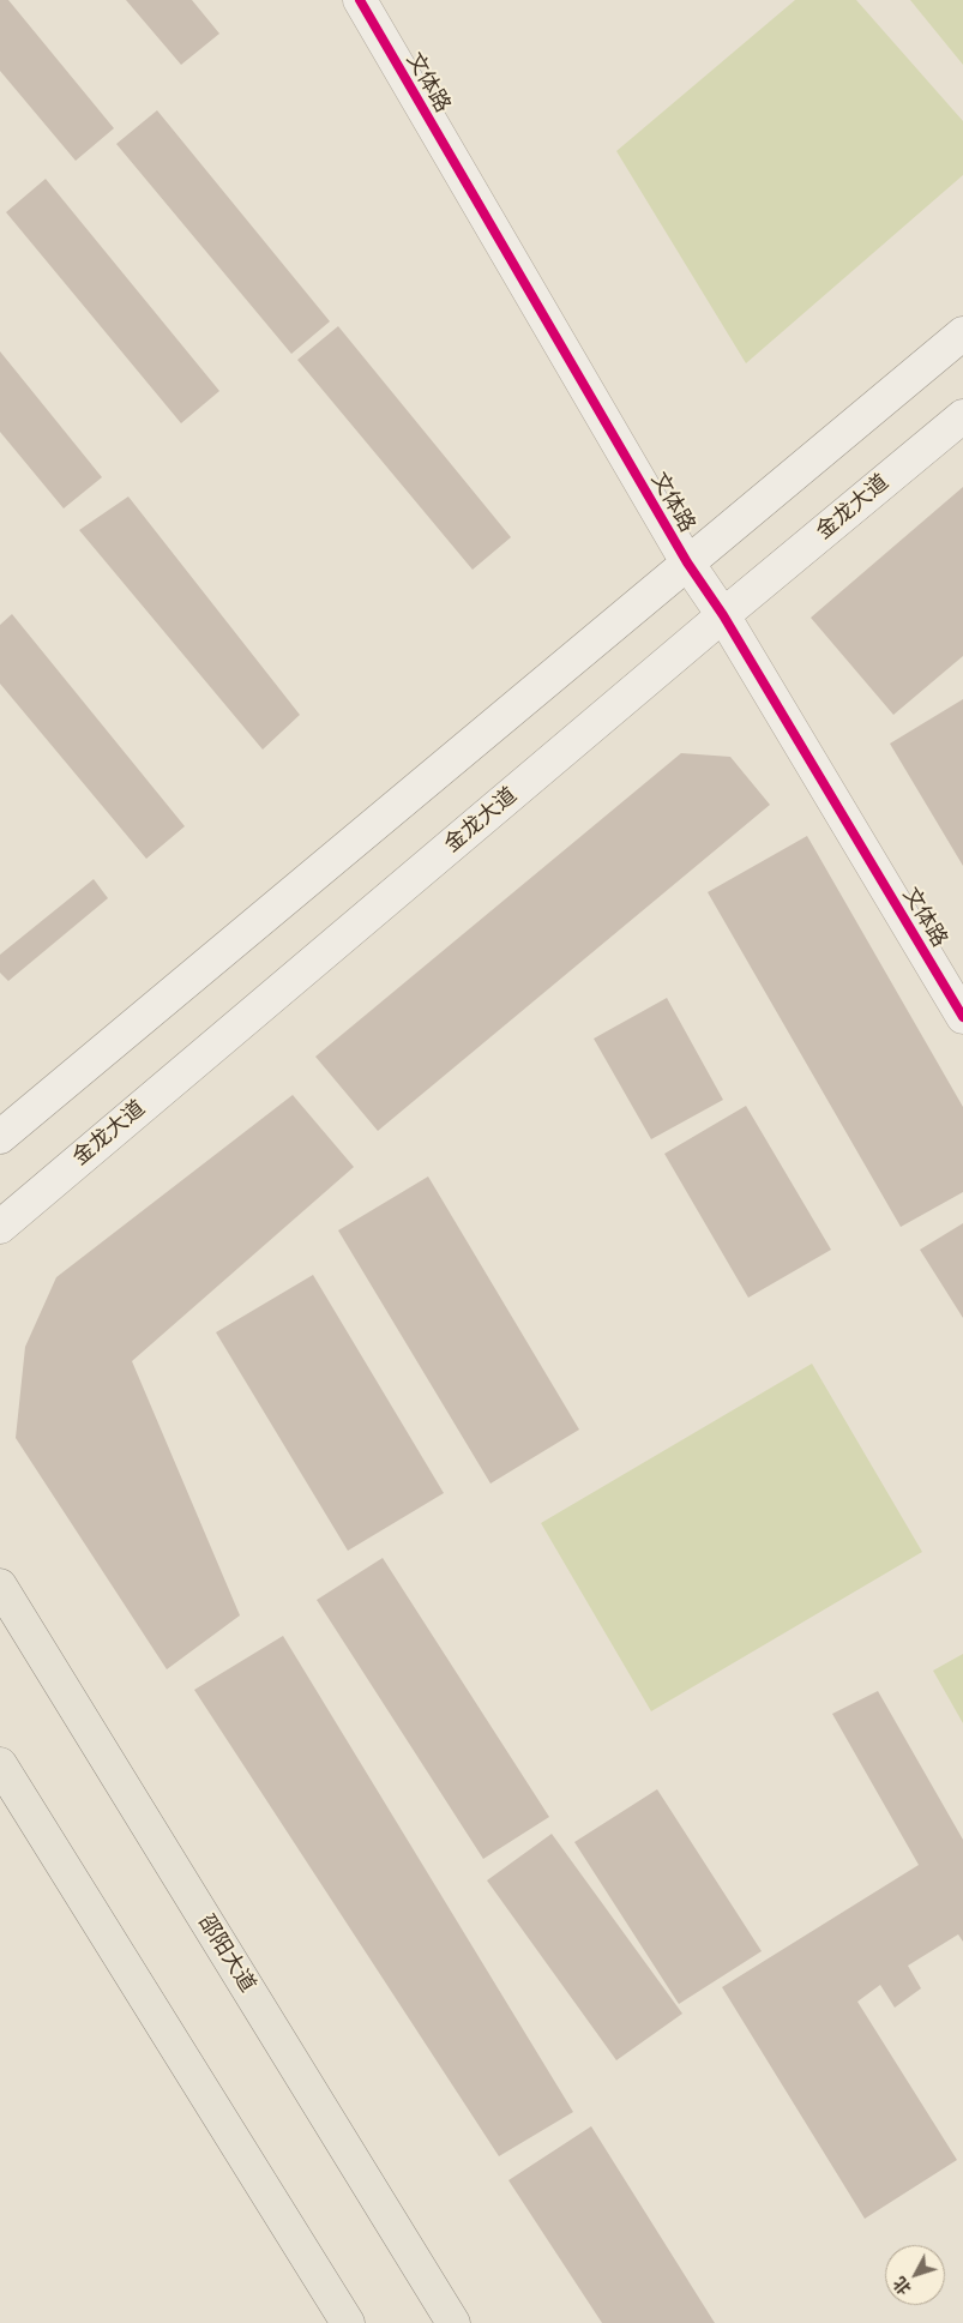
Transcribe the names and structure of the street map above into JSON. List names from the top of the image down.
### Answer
{
  "streets": {
    "main road": ["文体路", "金龙大道", "邵阳大道"]
  },
  "crossings": [
    ["文体路", "金龙大道"]
  ],
  "north": "bottom left"
}
